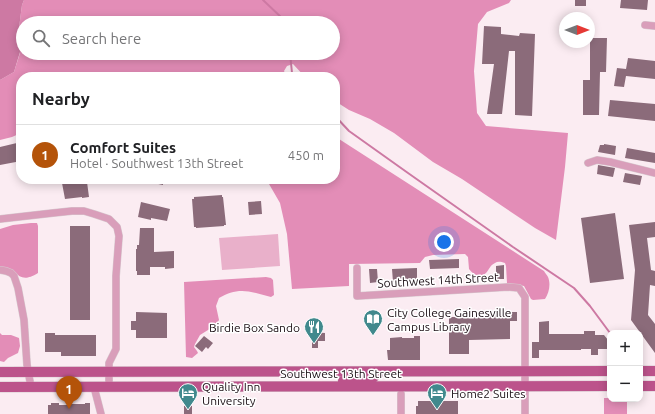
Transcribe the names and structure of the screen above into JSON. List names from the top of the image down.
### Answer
{
  "streets": {
    "main road": ["Southwest 13th Street"],
    "street": ["Southwest 14th Street"]
  },
  "crossings": [
    ["Southwest 14th Street", "Southwest 13th Street"]
  ],
  "places": {
    "library": ["City College Gainesville Campus Library"],
    "restaurant": ["Birdie Box Sando"],
    "hotel": ["Quality Inn University", "Home2 Suites"]
  },
  "north": "right",
  "page": {
    "search": "Search here",
    "heading": "Nearby",
    "list": [
      {
        "mark": "1",
        "name": "Comfort Suites",
        "note": "Hotel · Southwest 13th Street",
        "value": "450 m"
      }
    ],
    "map_buttons": ["+", "−"],
    "pins": "1"
  }
}
